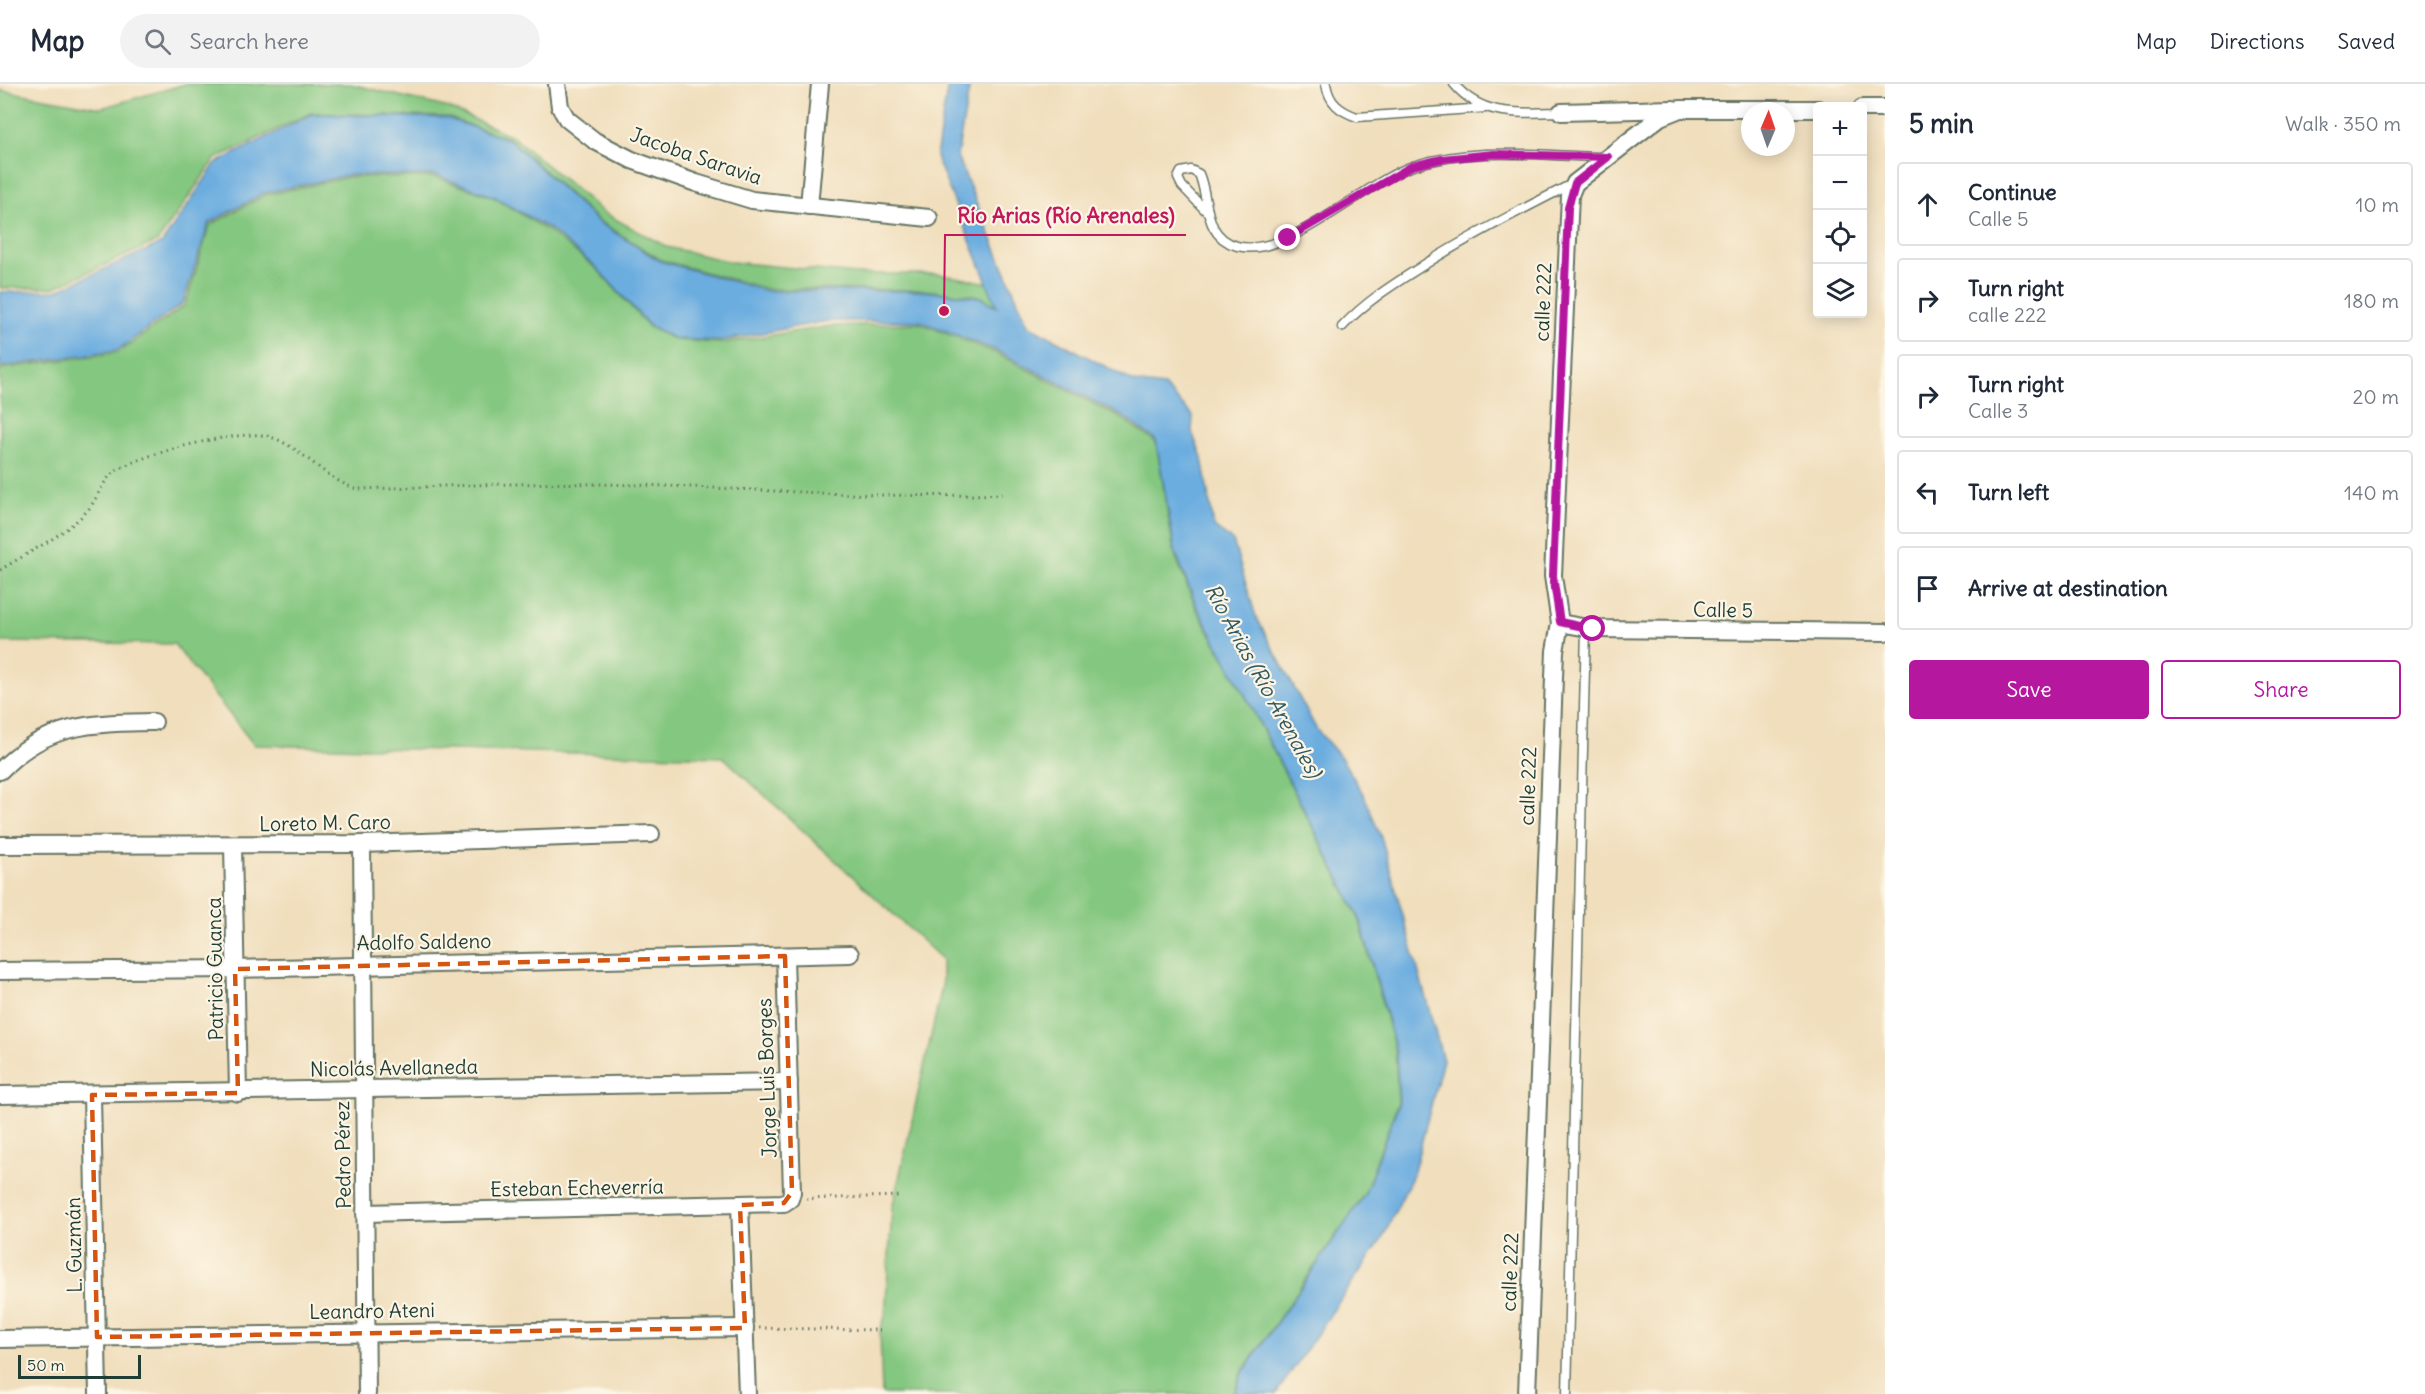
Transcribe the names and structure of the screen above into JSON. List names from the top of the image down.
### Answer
{
  "streets": {
    "street": [
      "Jacoba Saravia",
      "calle 222",
      "Calle 5",
      "Loreto M. Caro",
      "Adolfo Saldeno",
      "Patricio Guanca",
      "Nicolás Avellaneda",
      "Jorge Luis Borges",
      "Pedro Pérez",
      "Esteban Echeverría",
      "L. Guzmán",
      "Leandro Ateni"
    ]
  },
  "crossings": [
    ["calle 222", "Calle 5"],
    ["Loreto M. Caro", "Patricio Guanca"],
    ["Loreto M. Caro", "Pedro Pérez"],
    ["Adolfo Saldeno", "Patricio Guanca"],
    ["Adolfo Saldeno", "Jorge Luis Borges"],
    ["Adolfo Saldeno", "Pedro Pérez"],
    ["Patricio Guanca", "Nicolás Avellaneda"],
    ["Nicolás Avellaneda", "Jorge Luis Borges"],
    ["Nicolás Avellaneda", "Pedro Pérez"],
    ["Nicolás Avellaneda", "L. Guzmán"],
    ["Jorge Luis Borges", "Esteban Echeverría"],
    ["Pedro Pérez", "Esteban Echeverría"],
    ["Pedro Pérez", "Leandro Ateni"],
    ["L. Guzmán", "Leandro Ateni"]
  ],
  "water": ["Río Arias (Río Arenales)"],
  "places": ["Río Arias (Río Arenales)"],
  "scale_bar": "50 m",
  "north": "top",
  "page": {
    "header": "Map",
    "search": "Search here",
    "nav": ["Map", "Directions", "Saved"],
    "heading": ["5 min", "Walk · 350 m"],
    "map_buttons": ["+", "−"],
    "list": [
      ["Continue", "Calle 5", "10 m"],
      ["Turn right", "calle 222", "180 m"],
      ["Turn right", "Calle 3", "20 m"],
      ["Turn left", "140 m"],
      "Arrive at destination"
    ],
    "buttons": ["Save", "Share"],
    "scale": "50 m"
  }
}
